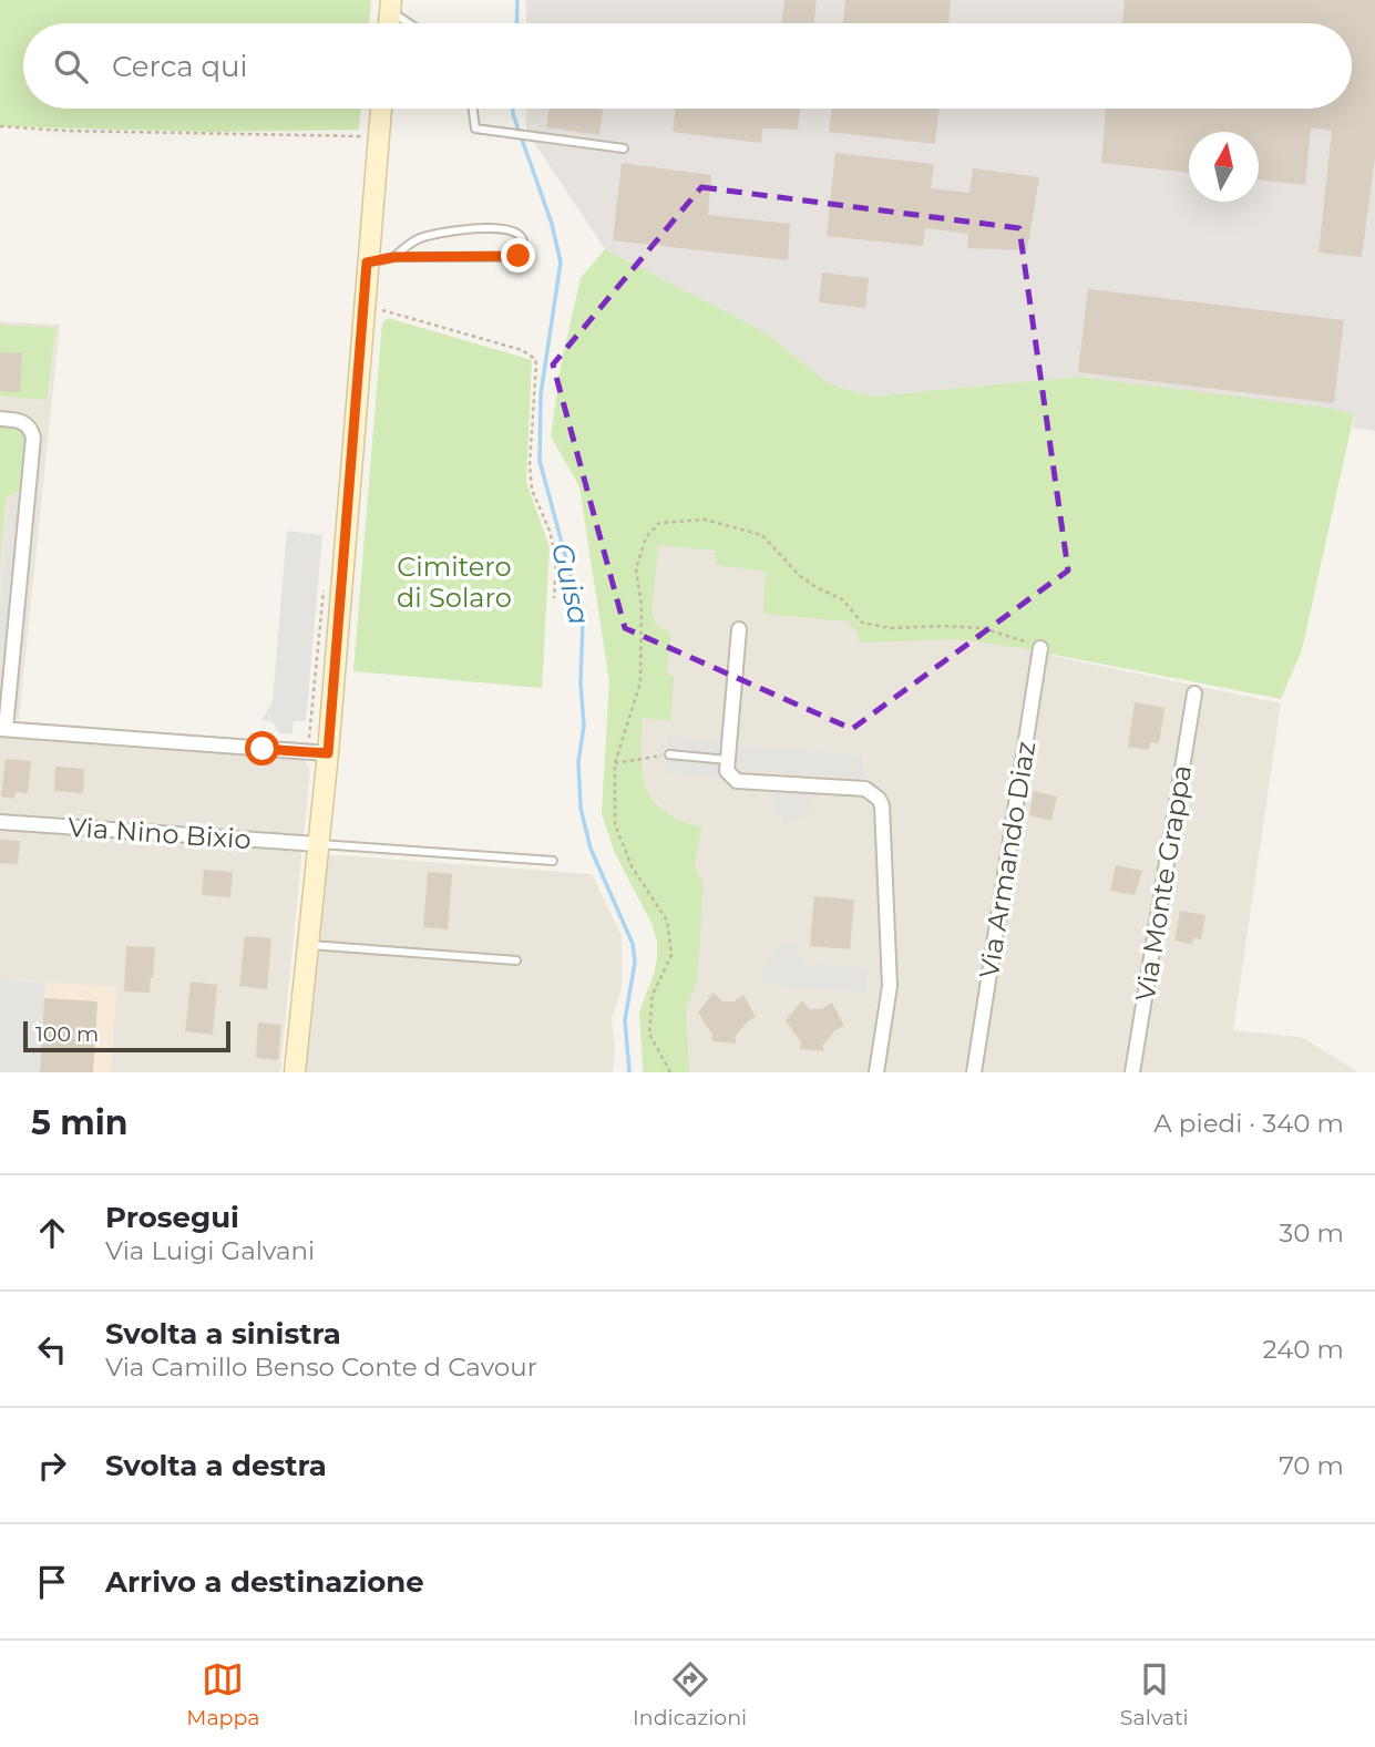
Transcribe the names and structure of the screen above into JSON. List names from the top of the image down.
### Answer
{
  "streets": {
    "street": ["Via Nino Bixio", "Via Armando Diaz", "Via Monte Grappa"]
  },
  "water": ["Guisa"],
  "parks": ["Cimitero di Solaro"],
  "scale_bar": "100 m",
  "north": "top",
  "page": {
    "search": "Cerca qui",
    "scale": "100 m",
    "heading": ["5 min", "A piedi · 340 m"],
    "list": [
      ["Prosegui", "Via Luigi Galvani", "30 m"],
      ["Svolta a sinistra", "Via Camillo Benso Conte d Cavour", "240 m"],
      ["Svolta a destra", "70 m"],
      "Arrivo a destinazione"
    ],
    "nav": ["Mappa", "Indicazioni", "Salvati"]
  }
}
